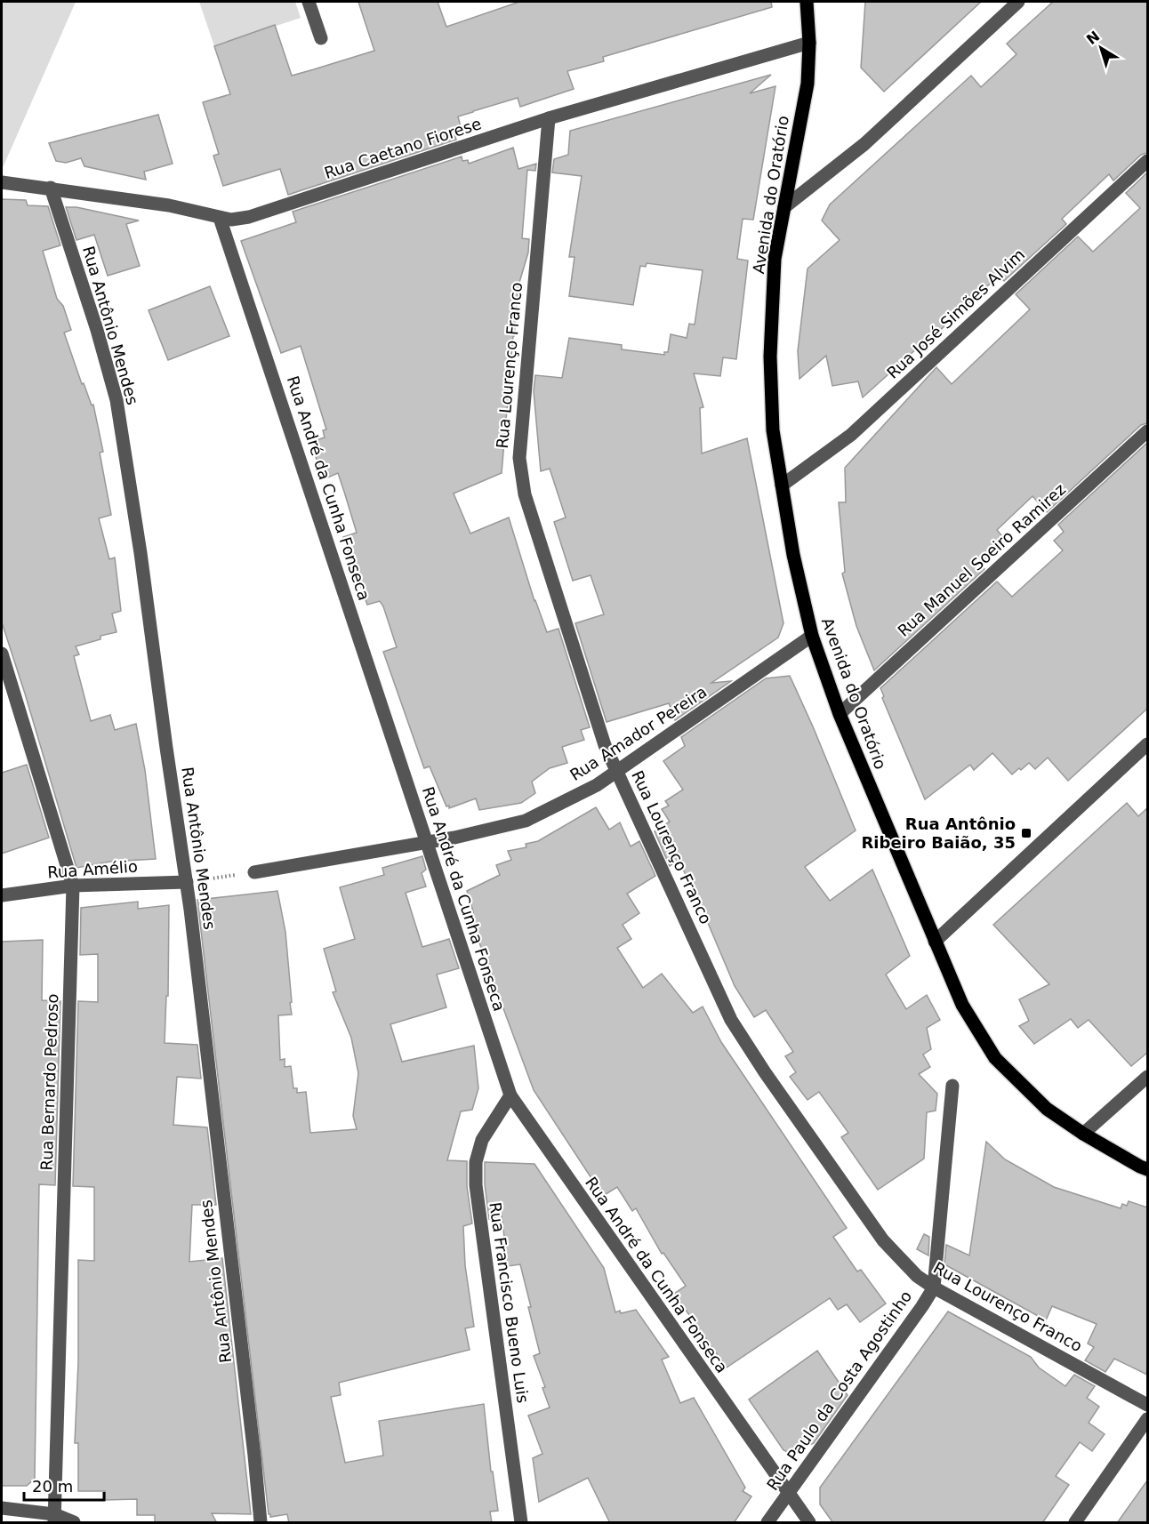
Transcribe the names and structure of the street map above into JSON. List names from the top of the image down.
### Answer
{
  "streets": {
    "main road": ["Avenida do Oratório"],
    "street": [
      "Rua Caetano Fiorese",
      "Rua José Simões Alvim",
      "Rua Antônio Mendes",
      "Rua Lourenço Franco",
      "Rua André da Cunha Fonseca",
      "Rua Manuel Soeiro Ramirez",
      "Rua Amador Pereira",
      "Rua Amélio",
      "Rua Bernardo Pedroso",
      "Rua Francisco Bueno Luis",
      "Rua Paulo da Costa Agostinho"
    ]
  },
  "crossings": [
    ["Rua Caetano Fiorese", "Avenida do Oratório"],
    ["Rua Caetano Fiorese", "Rua Antônio Mendes"],
    ["Rua Caetano Fiorese", "Rua Lourenço Franco"],
    ["Rua Caetano Fiorese", "Rua André da Cunha Fonseca"],
    ["Avenida do Oratório", "Rua José Simões Alvim"],
    ["Avenida do Oratório", "Rua Manuel Soeiro Ramirez"],
    ["Avenida do Oratório", "Rua Amador Pereira"],
    ["Rua Antônio Mendes", "Rua Amélio"],
    ["Rua Lourenço Franco", "Rua Amador Pereira"],
    ["Rua Lourenço Franco", "Rua Paulo da Costa Agostinho"],
    ["Rua André da Cunha Fonseca", "Rua Amador Pereira"],
    ["Rua André da Cunha Fonseca", "Rua Francisco Bueno Luis"],
    ["Rua André da Cunha Fonseca", "Rua Paulo da Costa Agostinho"],
    ["Rua Amélio", "Rua Bernardo Pedroso"]
  ],
  "places": {
    "transit": ["Rua Antônio Ribeiro Baião, 35"]
  },
  "scale_bar": "20 m",
  "north": "top left"
}
